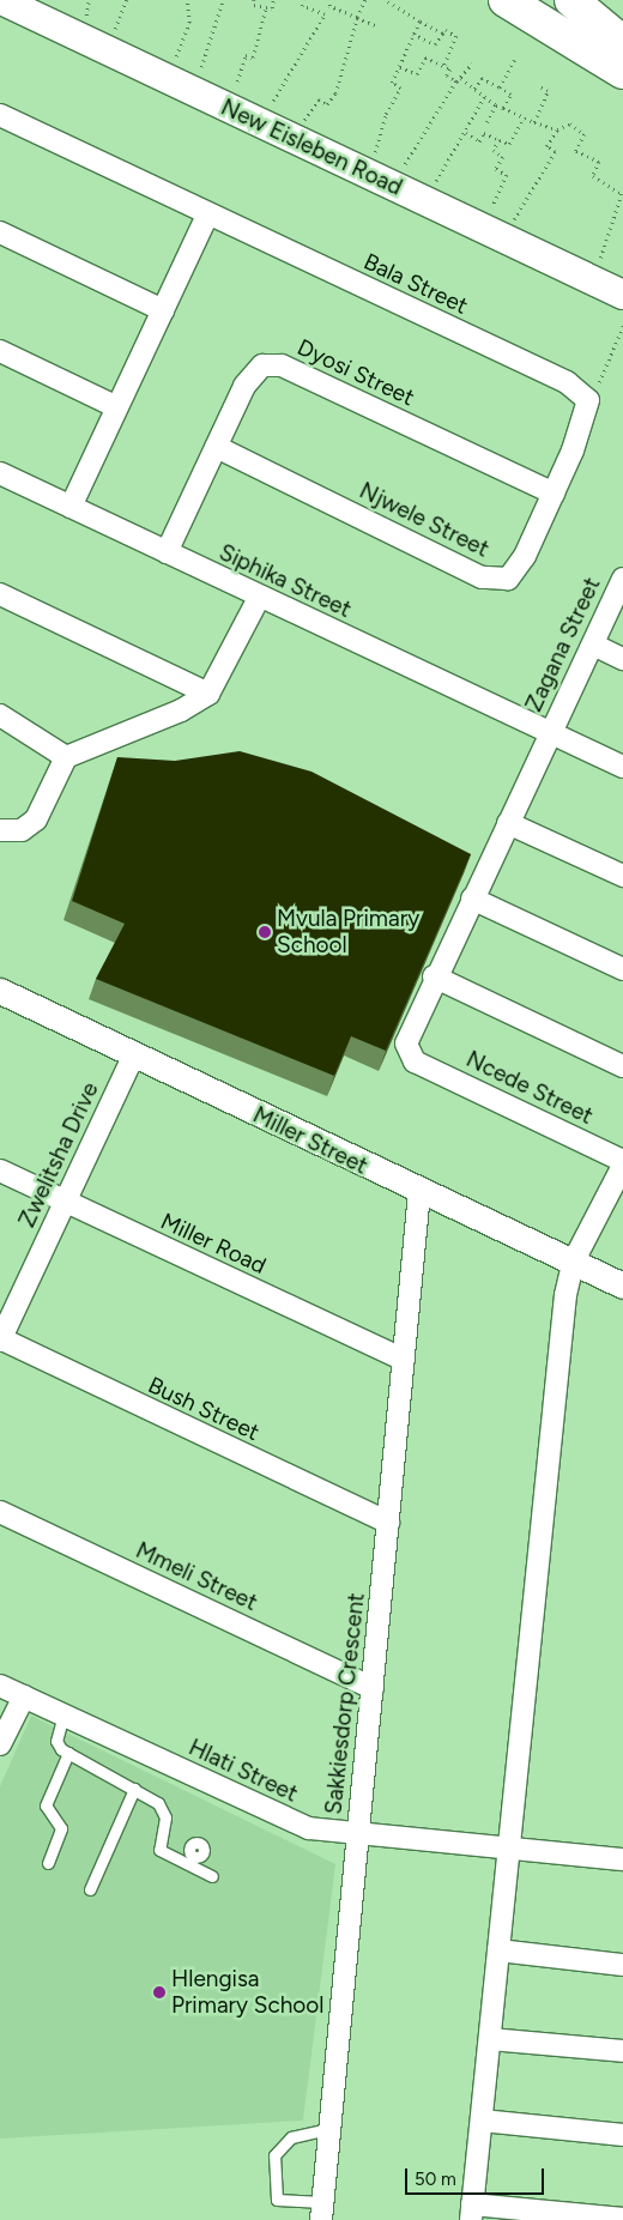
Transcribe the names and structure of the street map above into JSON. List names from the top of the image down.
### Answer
{
  "streets": {
    "main road": ["New Eisleben Road"],
    "street": [
      "Bala Street",
      "Dyosi Street",
      "Njwele Street",
      "Siphika Street",
      "Zagana Street",
      "Ncede Street",
      "Miller Street",
      "Zwelitsha Drive",
      "Miller Road",
      "Bush Street",
      "Mmeli Street",
      "Sakkiesdorp Crescent",
      "Hlati Street"
    ]
  },
  "crossings": [
    ["Bala Street", "Njwele Street"],
    ["Dyosi Street", "Njwele Street"],
    ["Dyosi Street", "Siphika Street"],
    ["Siphika Street", "Zagana Street"],
    ["Zagana Street", "Ncede Street"],
    ["Miller Street", "Zwelitsha Drive"],
    ["Miller Street", "Sakkiesdorp Crescent"],
    ["Zwelitsha Drive", "Miller Road"],
    ["Zwelitsha Drive", "Bush Street"],
    ["Miller Road", "Sakkiesdorp Crescent"],
    ["Bush Street", "Sakkiesdorp Crescent"],
    ["Mmeli Street", "Sakkiesdorp Crescent"],
    ["Sakkiesdorp Crescent", "Hlati Street"]
  ],
  "places": ["Mvula Primary School", "Hlengisa Primary School"],
  "scale_bar": "50 m"
}
